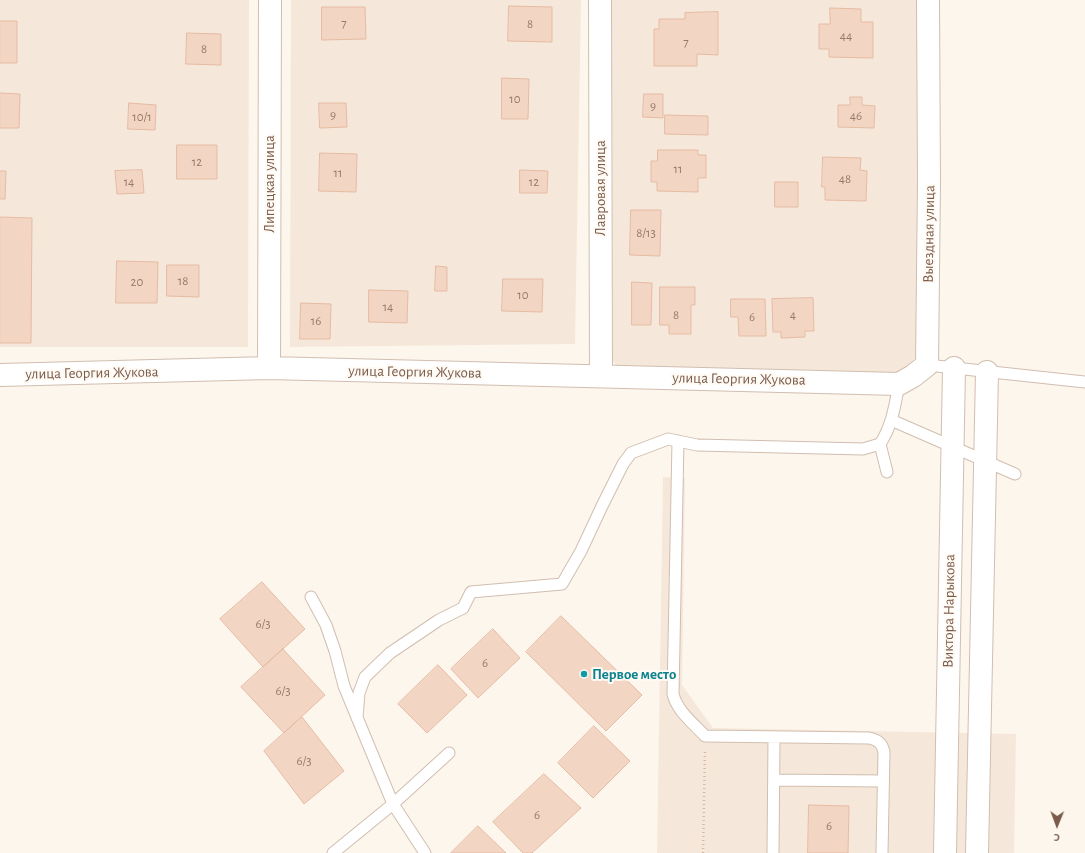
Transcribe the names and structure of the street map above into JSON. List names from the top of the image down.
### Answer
{
  "streets": {
    "street": [
      "Липецкая улица",
      "Лавровая улица",
      "Выездная улица",
      "улица Георгия Жукова",
      "Виктора Нарыкова"
    ]
  },
  "crossings": [
    ["Липецкая улица", "улица Георгия Жукова"],
    ["Лавровая улица", "улица Георгия Жукова"]
  ],
  "places": ["Первое место"],
  "house_numbers": [
    "7",
    "8",
    "44",
    "7",
    "8",
    "10",
    "9",
    "9",
    "46",
    "10/1",
    "12",
    "11",
    "11",
    "48",
    "14",
    "12",
    "8/13",
    "18",
    "20",
    "10",
    "14",
    "8",
    "4",
    "6",
    "16",
    "6/3",
    "6",
    "6/3",
    "6/3",
    "6",
    "6"
  ],
  "north": "bottom"
}
